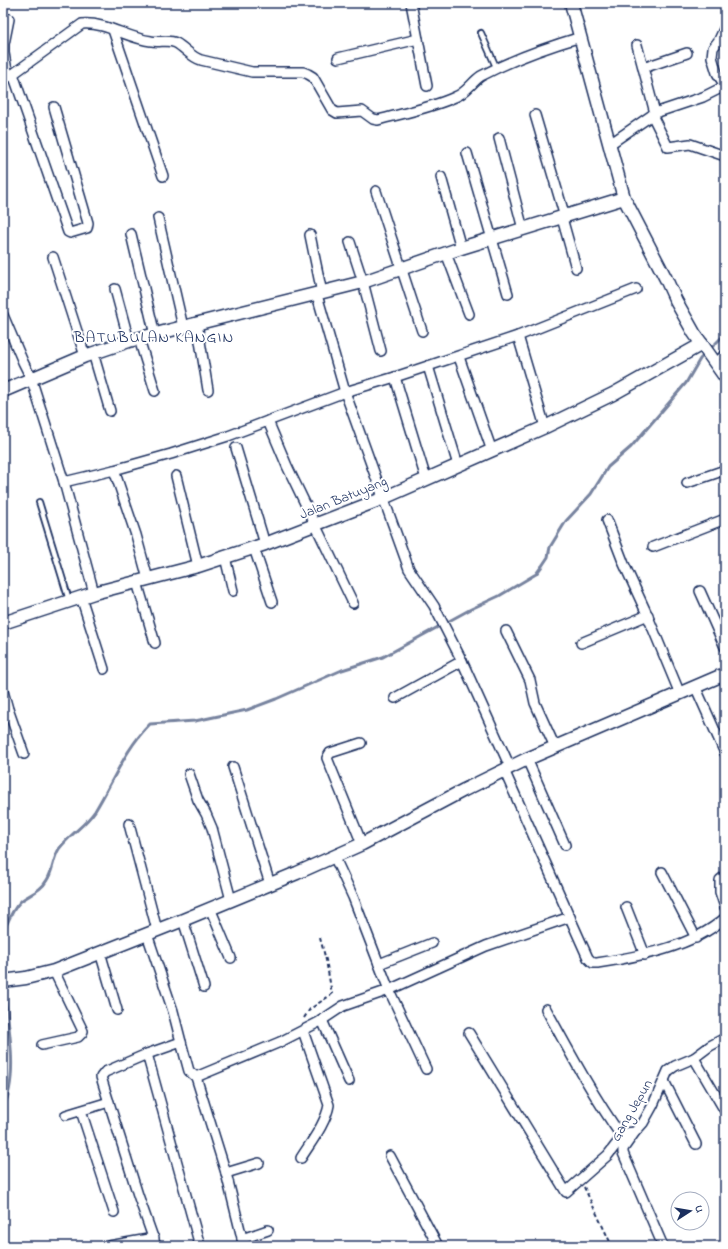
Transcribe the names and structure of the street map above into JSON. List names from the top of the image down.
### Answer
{
  "streets": {
    "street": ["Jalan Batuyang", "Gang Jepun"]
  },
  "districts": ["BATUBULAN KANGIN"],
  "north": "right"
}
